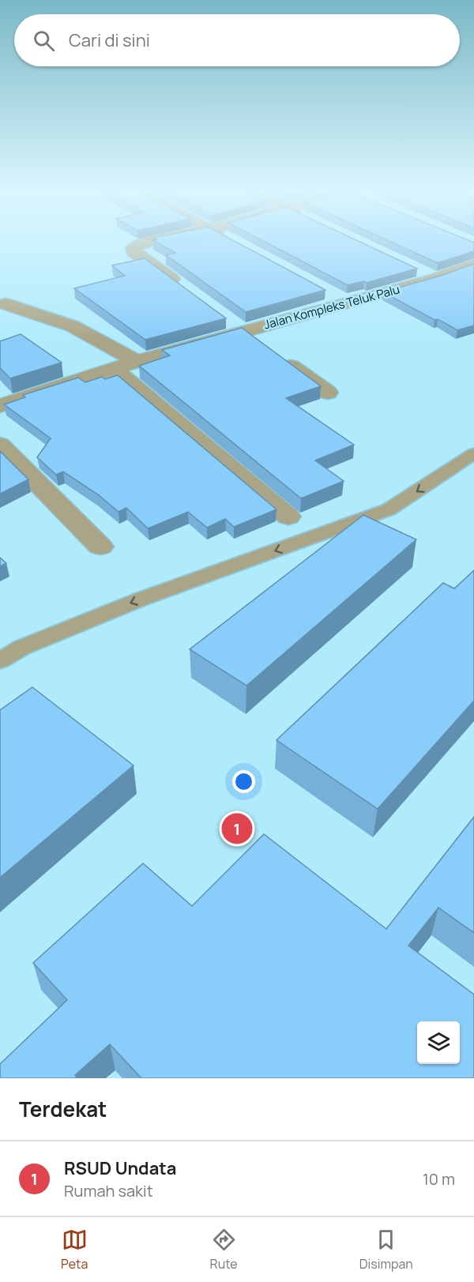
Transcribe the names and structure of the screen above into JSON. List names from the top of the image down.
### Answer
{
  "streets": {
    "street": ["Jalan Kompleks Teluk Palu"]
  },
  "page": {
    "search": "Cari di sini",
    "pins": "1",
    "heading": "Terdekat",
    "list": [
      {
        "mark": "1",
        "name": "RSUD Undata",
        "note": "Rumah sakit",
        "value": "10 m"
      }
    ],
    "nav": ["Peta", "Rute", "Disimpan"]
  }
}
